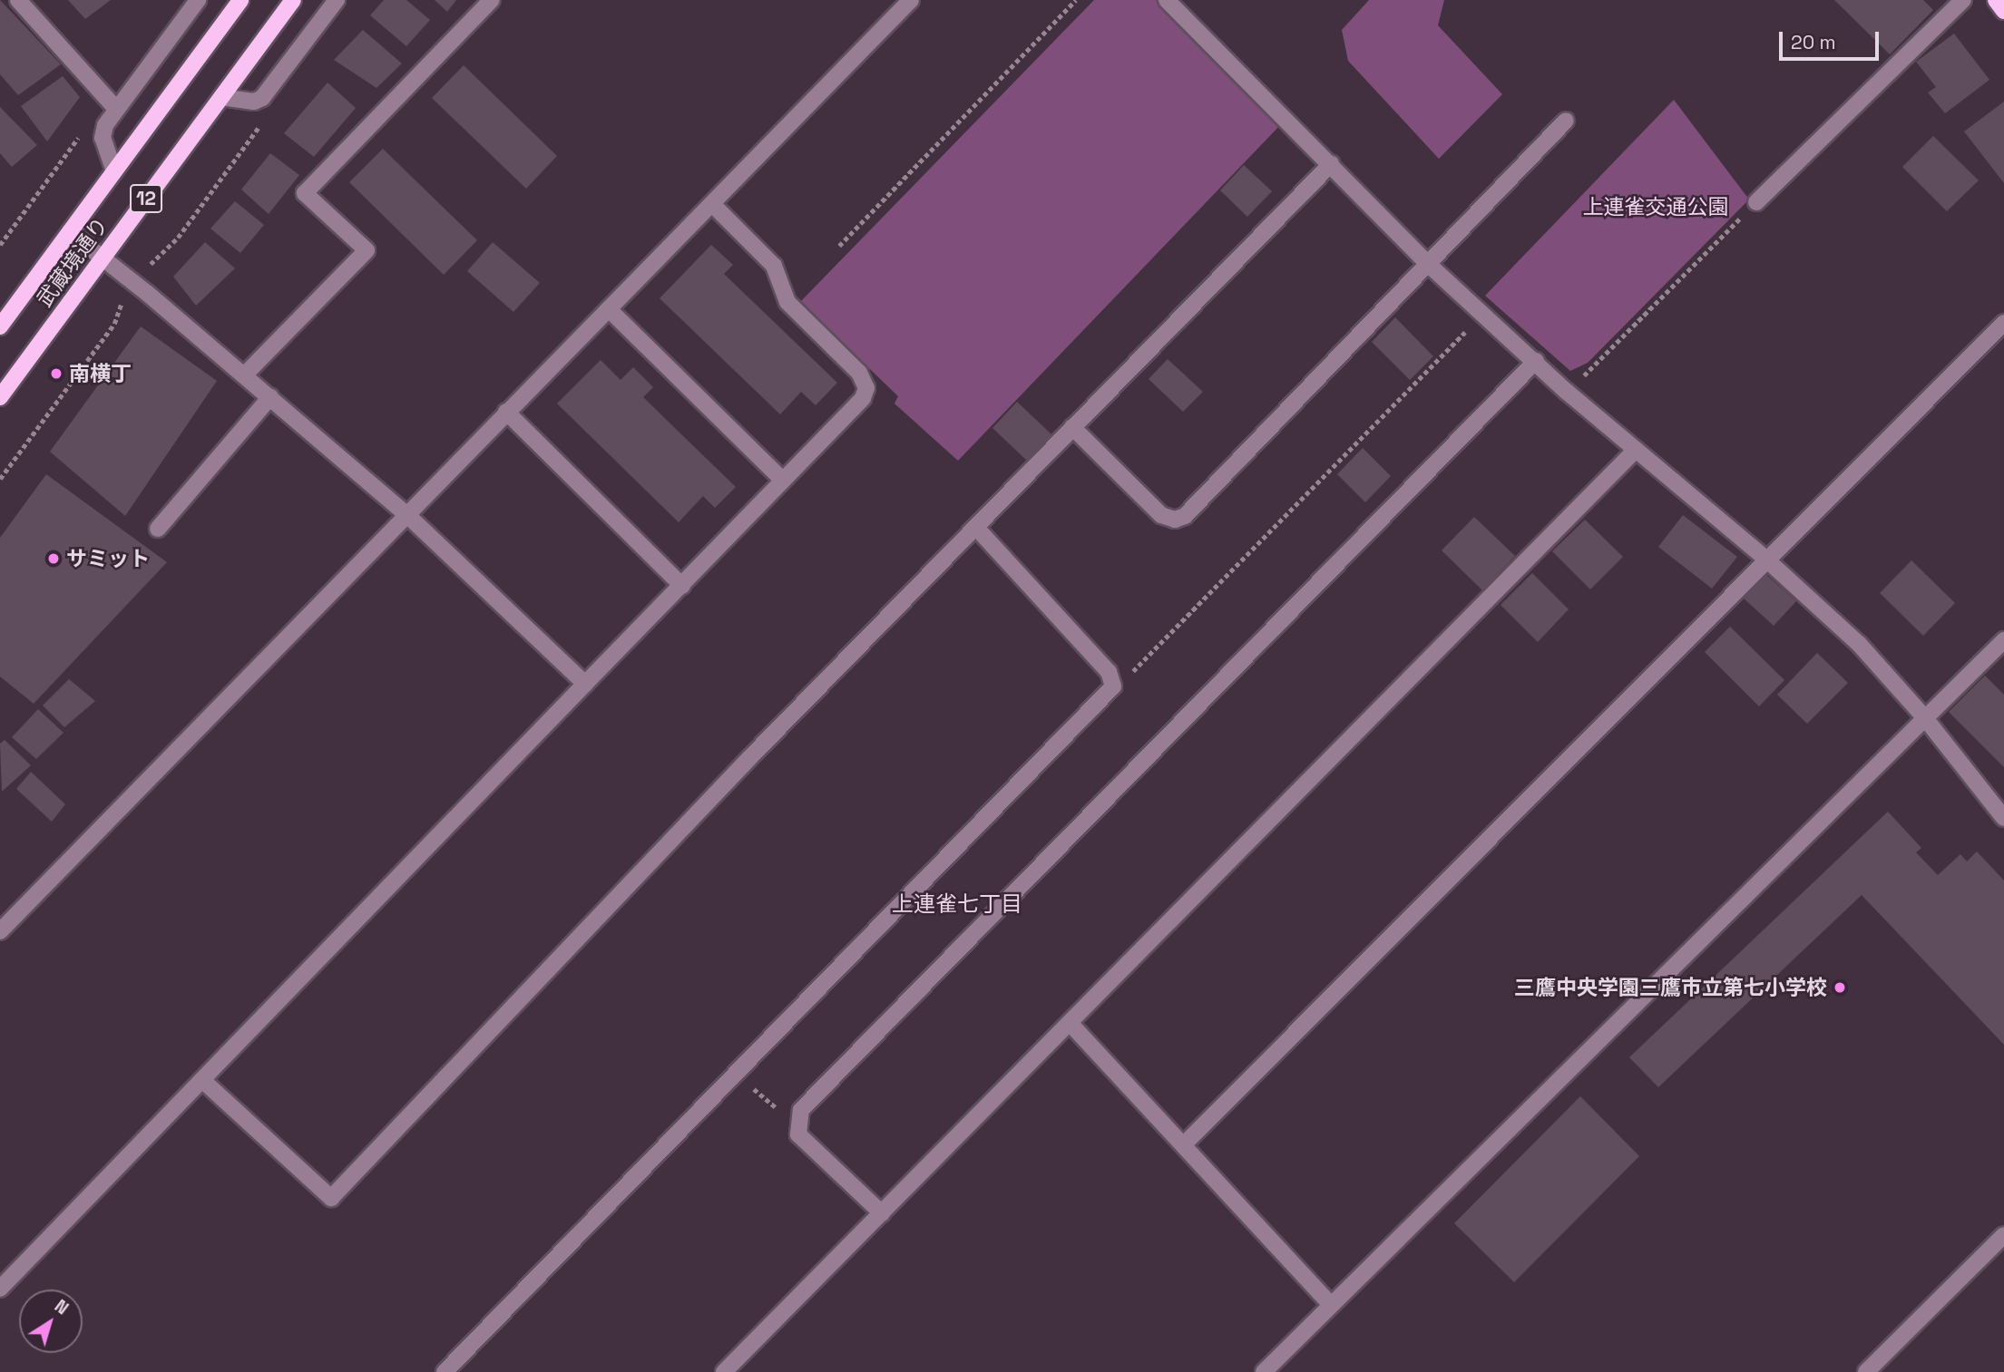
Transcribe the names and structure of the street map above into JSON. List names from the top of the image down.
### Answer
{
  "streets": {
    "main road": ["12", "武蔵境通り"]
  },
  "districts": ["上連雀七丁目"],
  "parks": ["上連雀交通公園"],
  "places": ["南横丁", "サミット", "三鷹中央学園三鷹市立第七小学校"],
  "scale_bar": "20 m",
  "north": "top right"
}
